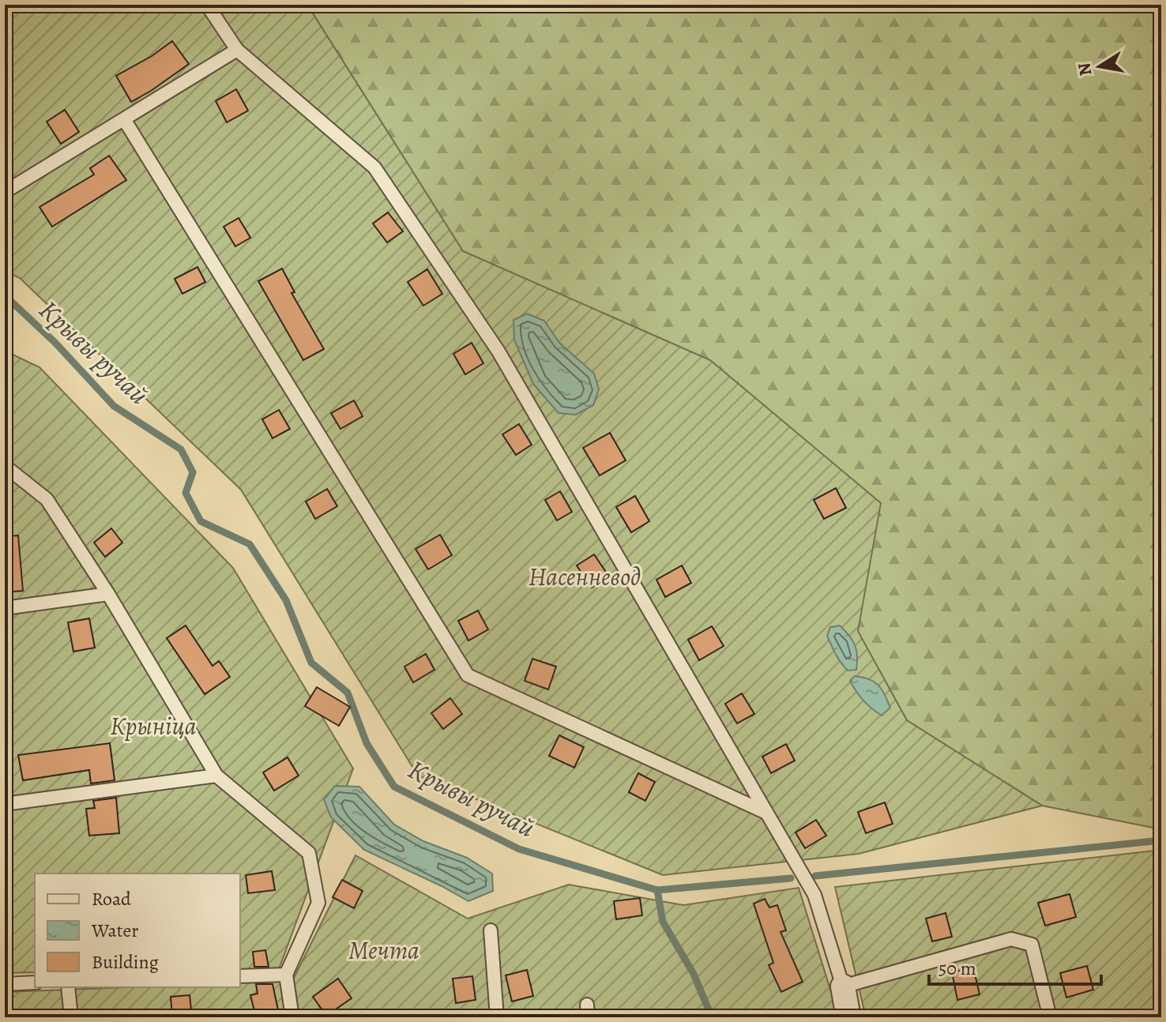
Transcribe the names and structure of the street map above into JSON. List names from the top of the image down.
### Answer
{
  "water": ["Крывы ручай"],
  "parks": ["Насенневод", "Крыніца", "Мечта"],
  "legend": ["Road", "Water", "Building"],
  "scale_bar": "50 m",
  "north": "left"
}
